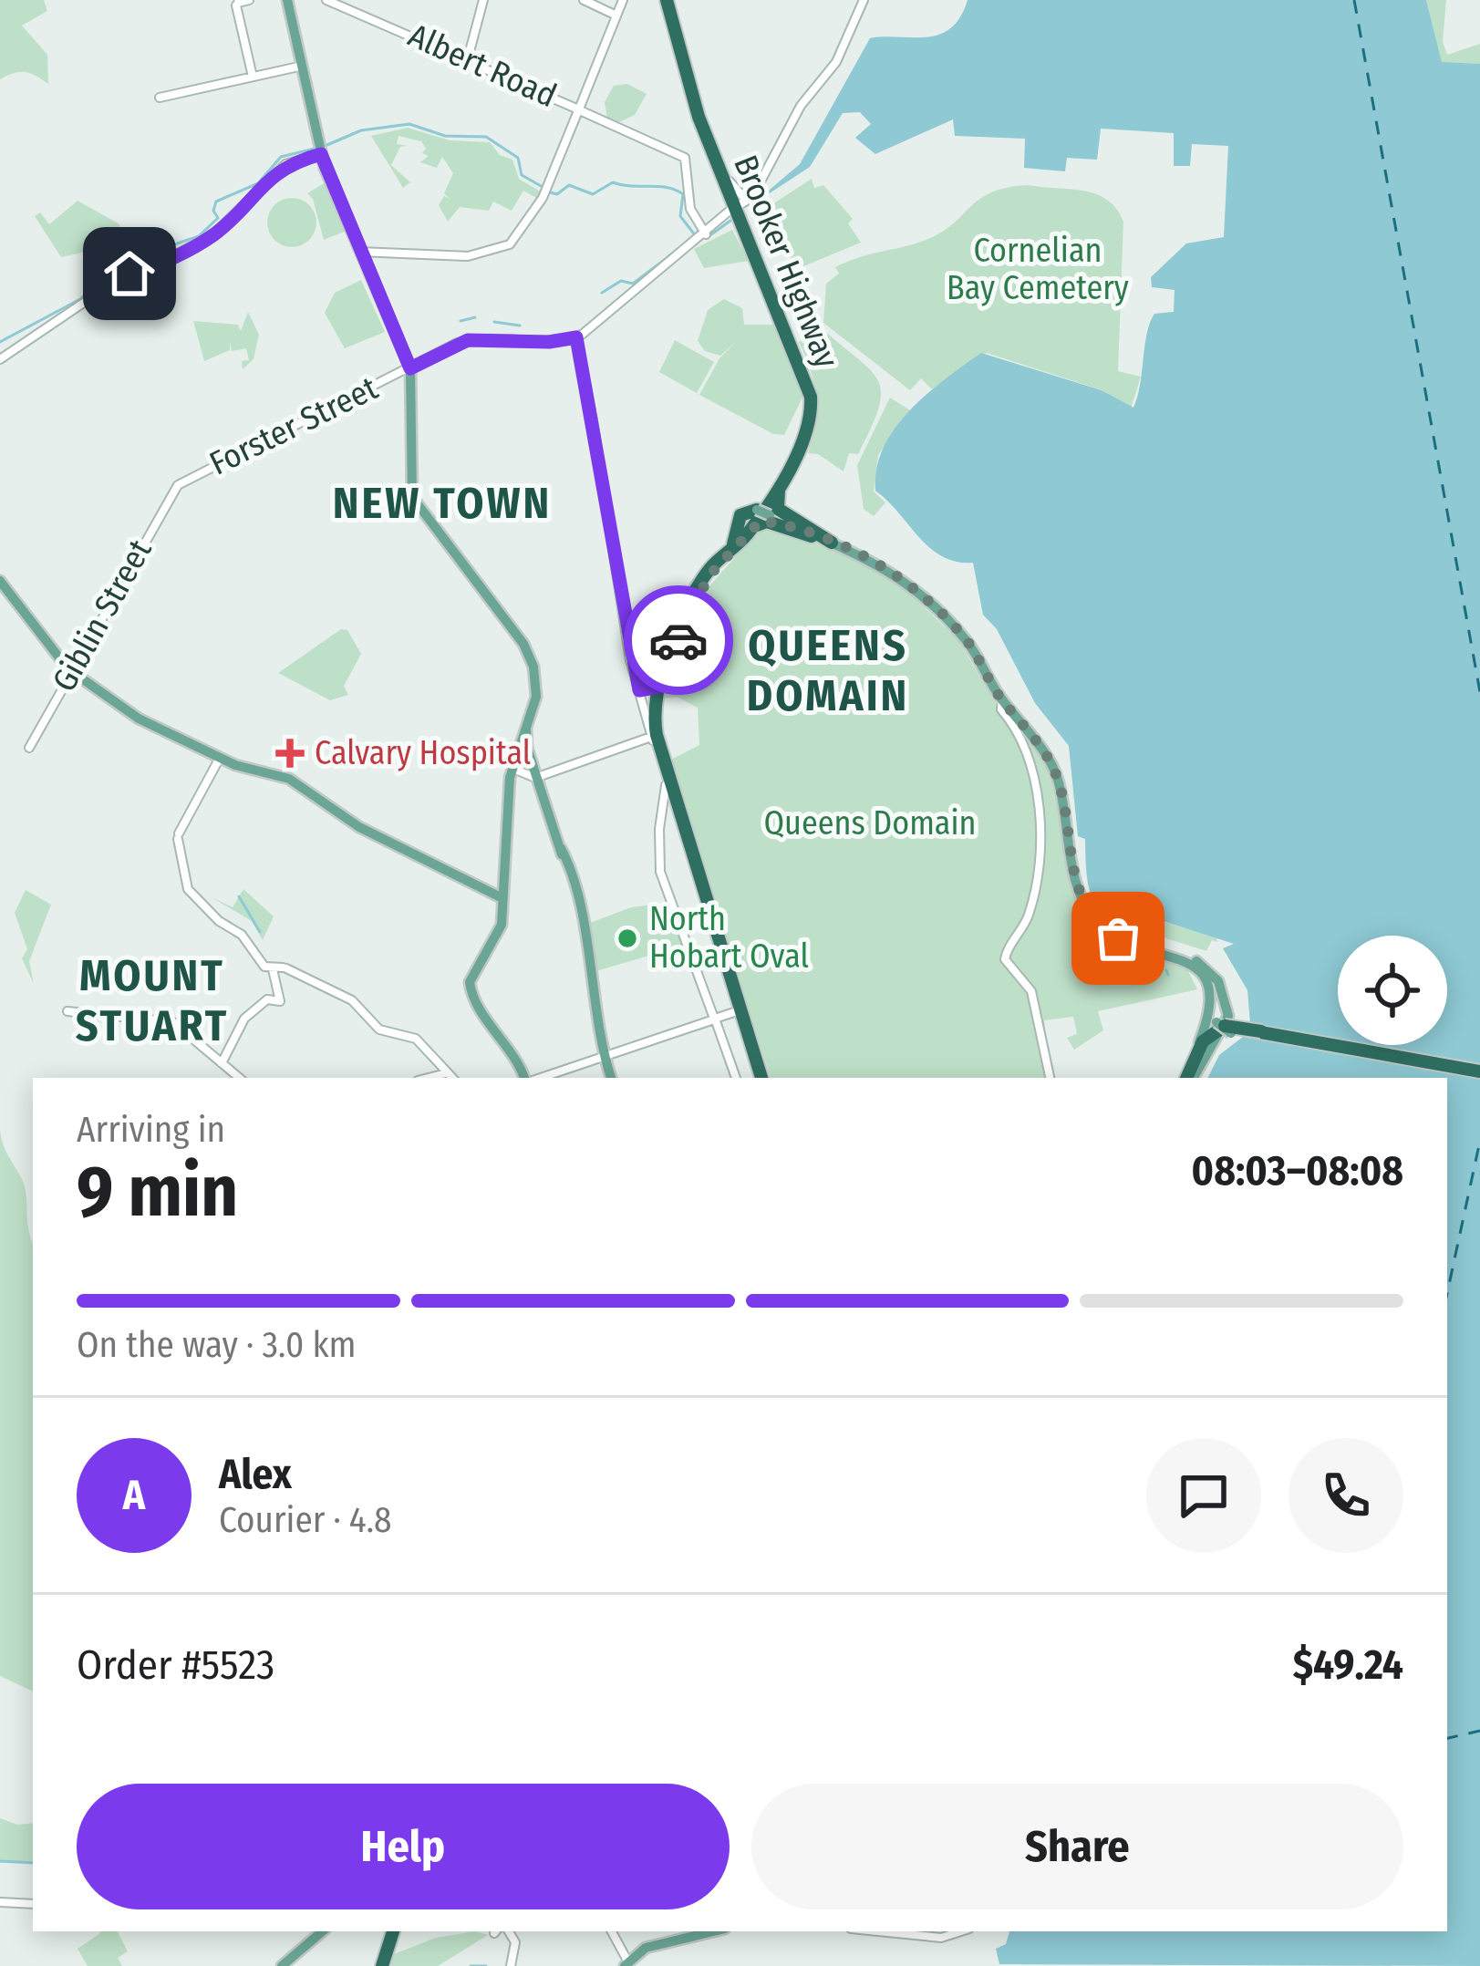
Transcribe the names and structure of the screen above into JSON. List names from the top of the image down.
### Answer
{
  "streets": {
    "highway": ["Brooker Highway"],
    "street": ["Albert Road", "Forster Street", "Giblin Street"]
  },
  "crossings": [
    ["Forster Street", "Giblin Street"]
  ],
  "districts": ["NEW TOWN", "QUEENS DOMAIN", "MOUNT STUART"],
  "parks": ["Cornelian Bay Cemetery", "Queens Domain"],
  "places": {
    "health": ["Calvary Hospital"],
    "other": ["North Hobart Oval"]
  },
  "page": {
    "heading": ["9 min", "Arriving in", "08:03–08:08"],
    "panel": [
      "Alex",
      "Courier · 4.8",
      "Order #5523",
      "$49.24"
    ],
    "bar": "On the way · 3.0 km",
    "round": "A",
    "buttons": ["Help", "Share"]
  }
}
